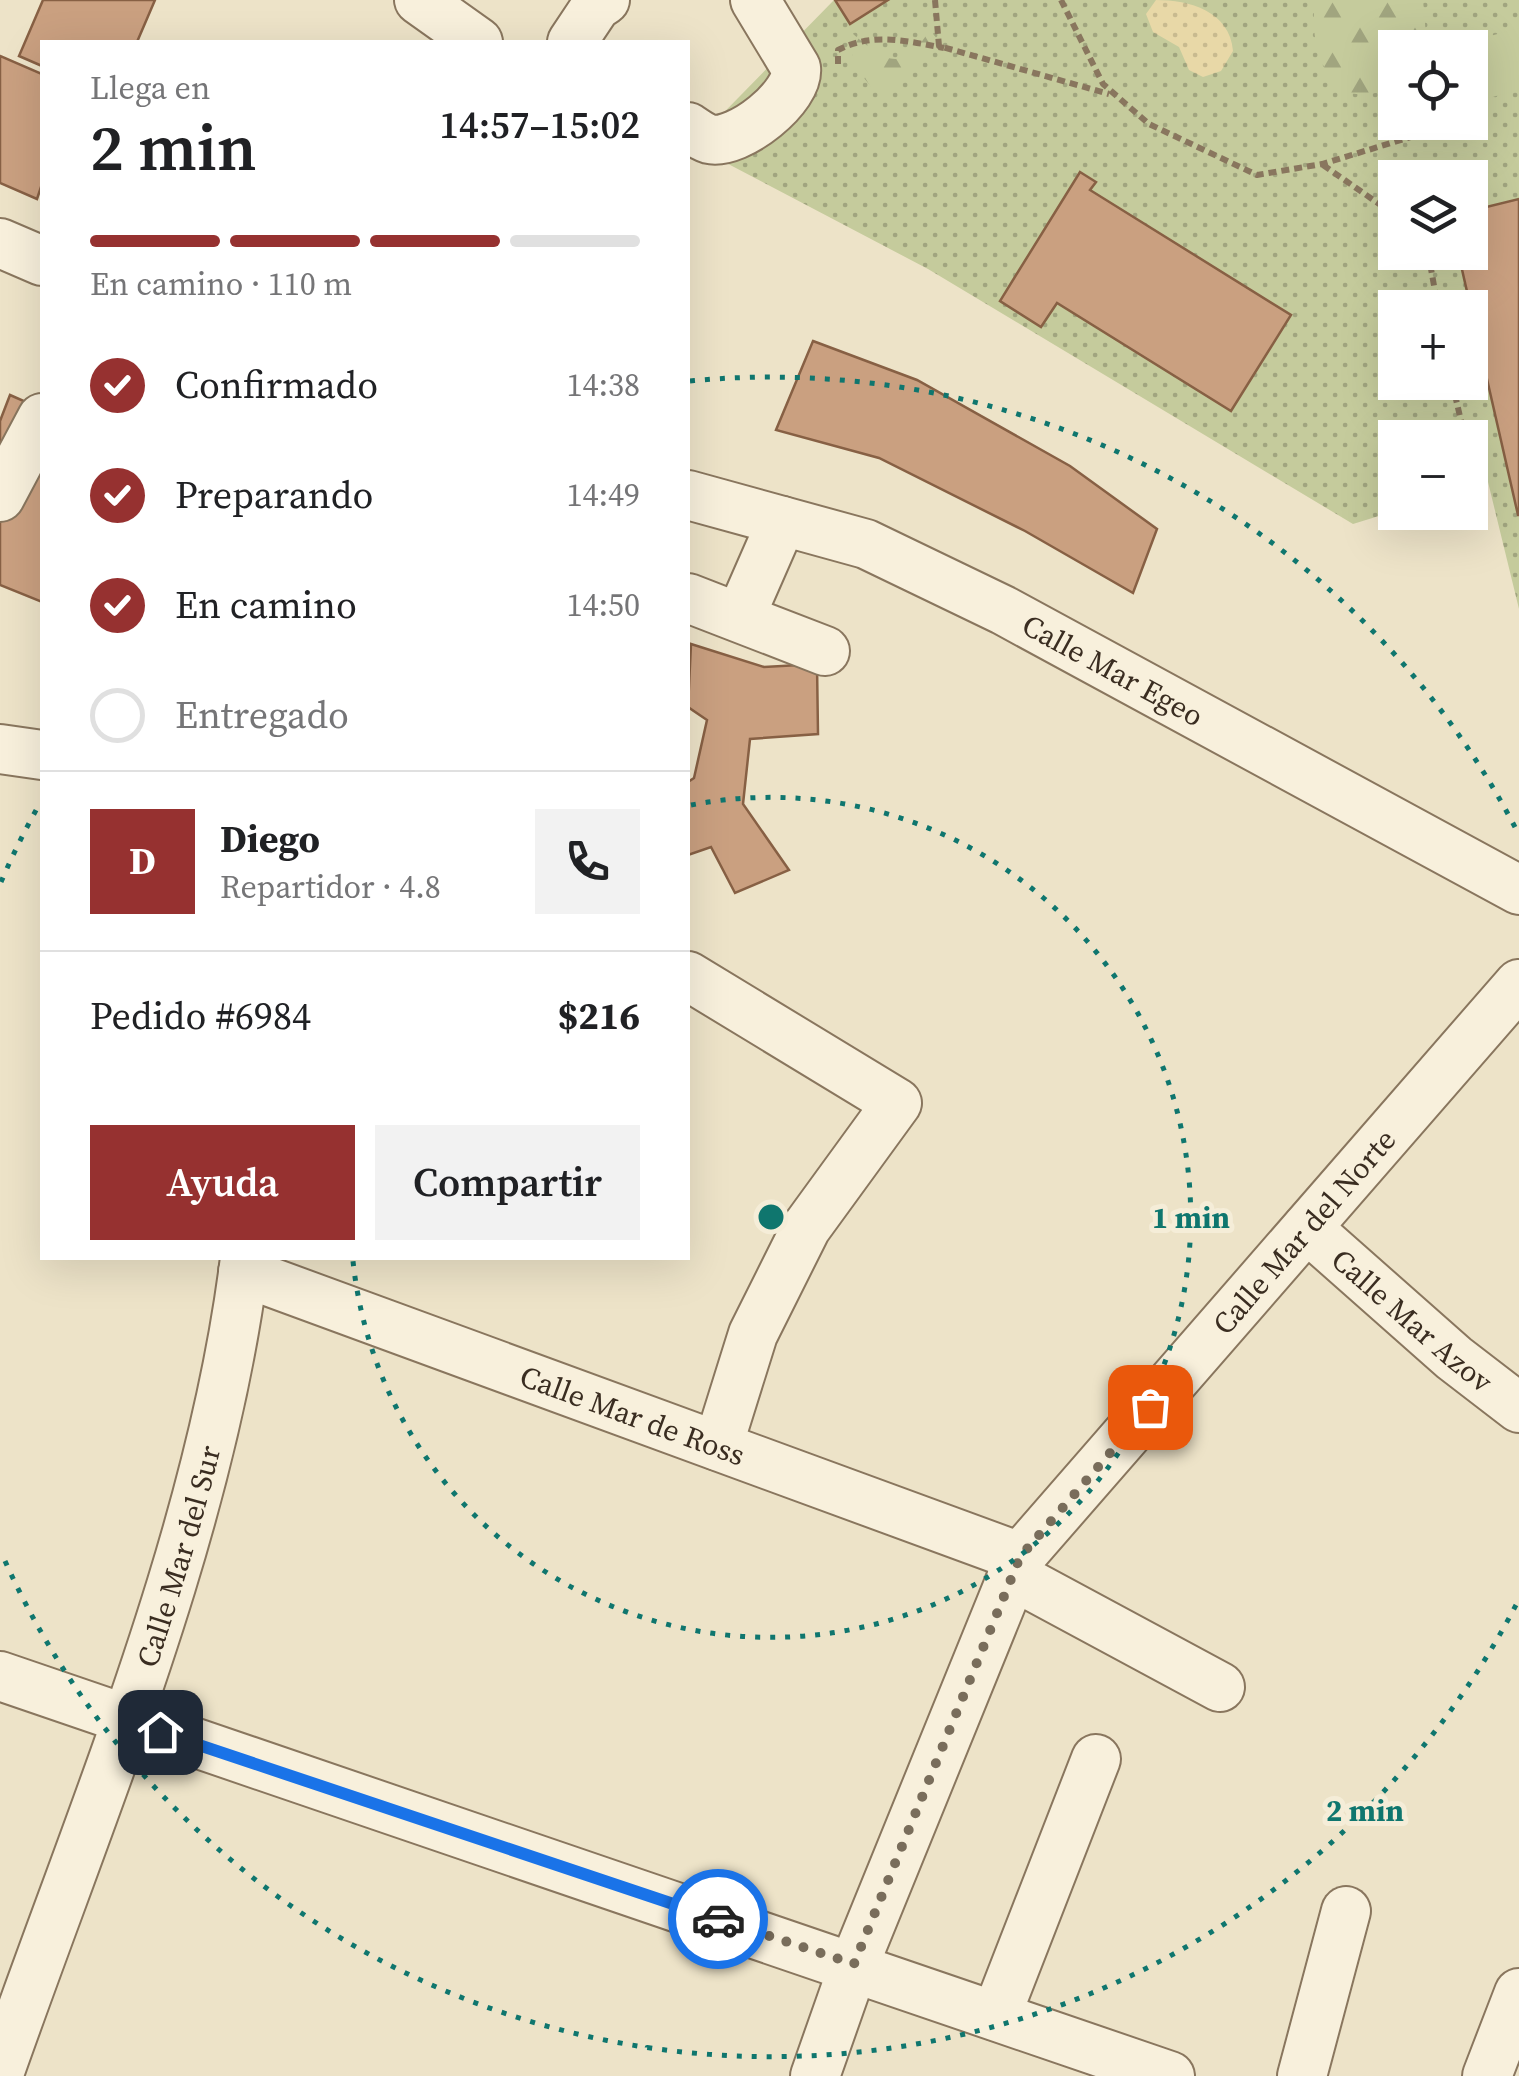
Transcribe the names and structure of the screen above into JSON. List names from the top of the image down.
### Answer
{
  "streets": {
    "street": [
      "Calle Mar Egeo",
      "Calle Mar del Norte",
      "Calle Mar Azov",
      "Calle Mar de Ross",
      "Calle Mar del Sur"
    ]
  },
  "crossings": [
    ["Calle Mar del Norte", "Calle Mar Azov"],
    ["Calle Mar del Norte", "Calle Mar de Ross"],
    ["Calle Mar de Ross", "Calle Mar del Sur"]
  ],
  "page": {
    "map_buttons": ["+", "−"],
    "heading": ["2 min", "Llega en", "14:57–15:02"],
    "panel": [
      "Diego",
      "Repartidor · 4.8",
      "Pedido #6984",
      "$216"
    ],
    "bar": "En camino · 110 m",
    "list": [
      ["Confirmado", "14:38"],
      ["Preparando", "14:49"],
      ["En camino", "14:50"],
      "Entregado"
    ],
    "round": "D",
    "buttons": ["Ayuda", "Compartir"]
  },
  "rings": ["1 min", "2 min"]
}
